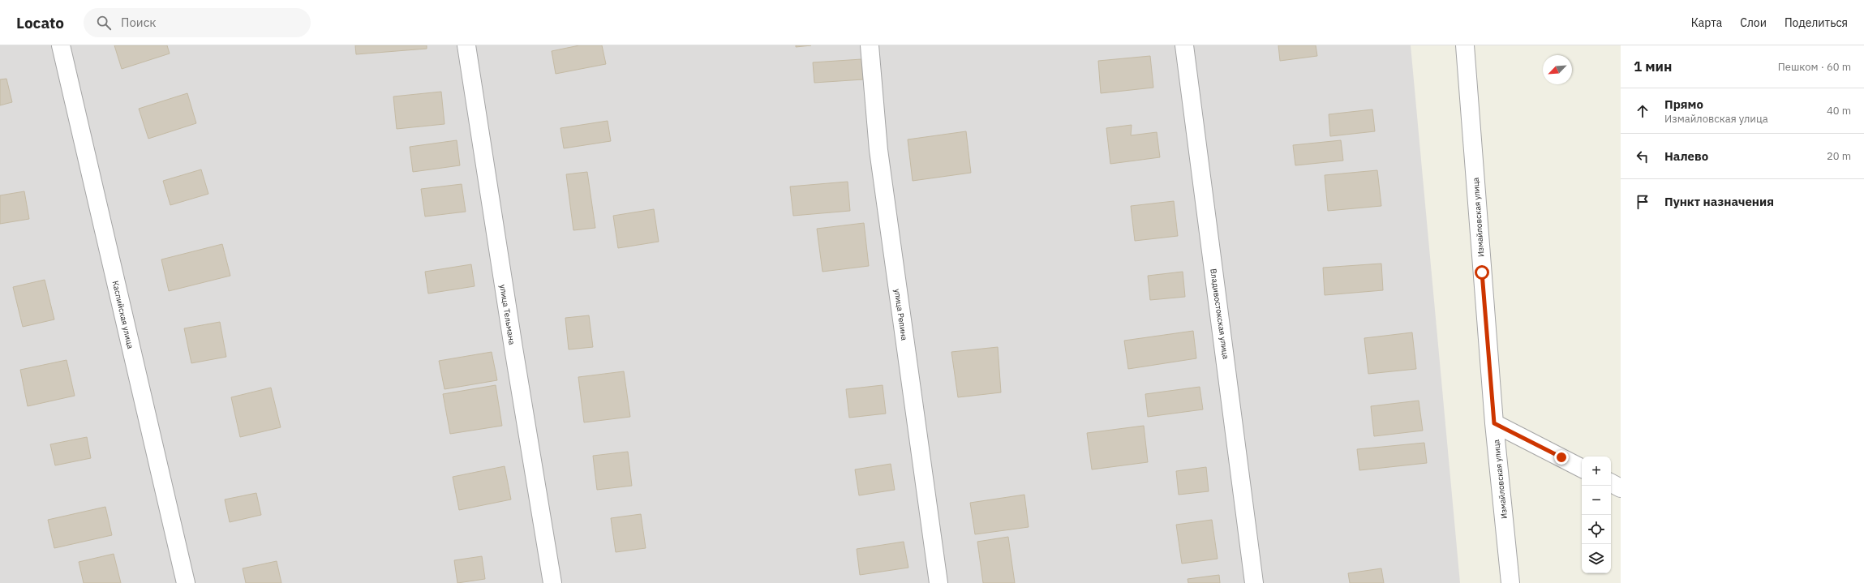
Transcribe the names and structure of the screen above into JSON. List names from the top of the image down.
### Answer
{
  "streets": {
    "street": [
      "Измайловская улица",
      "Владивостокская улица",
      "Каспийская улица",
      "улица Тельмана",
      "улица Репина"
    ]
  },
  "north": "bottom left",
  "page": {
    "header": "Locato",
    "search": "Поиск",
    "nav": ["Карта", "Слои", "Поделиться"],
    "heading": ["1 мин", "Пешком · 60 m"],
    "list": [
      ["Прямо", "Измайловская улица", "40 m"],
      ["Налево", "20 m"],
      "Пункт назначения"
    ],
    "map_buttons": ["+", "−"]
  }
}
